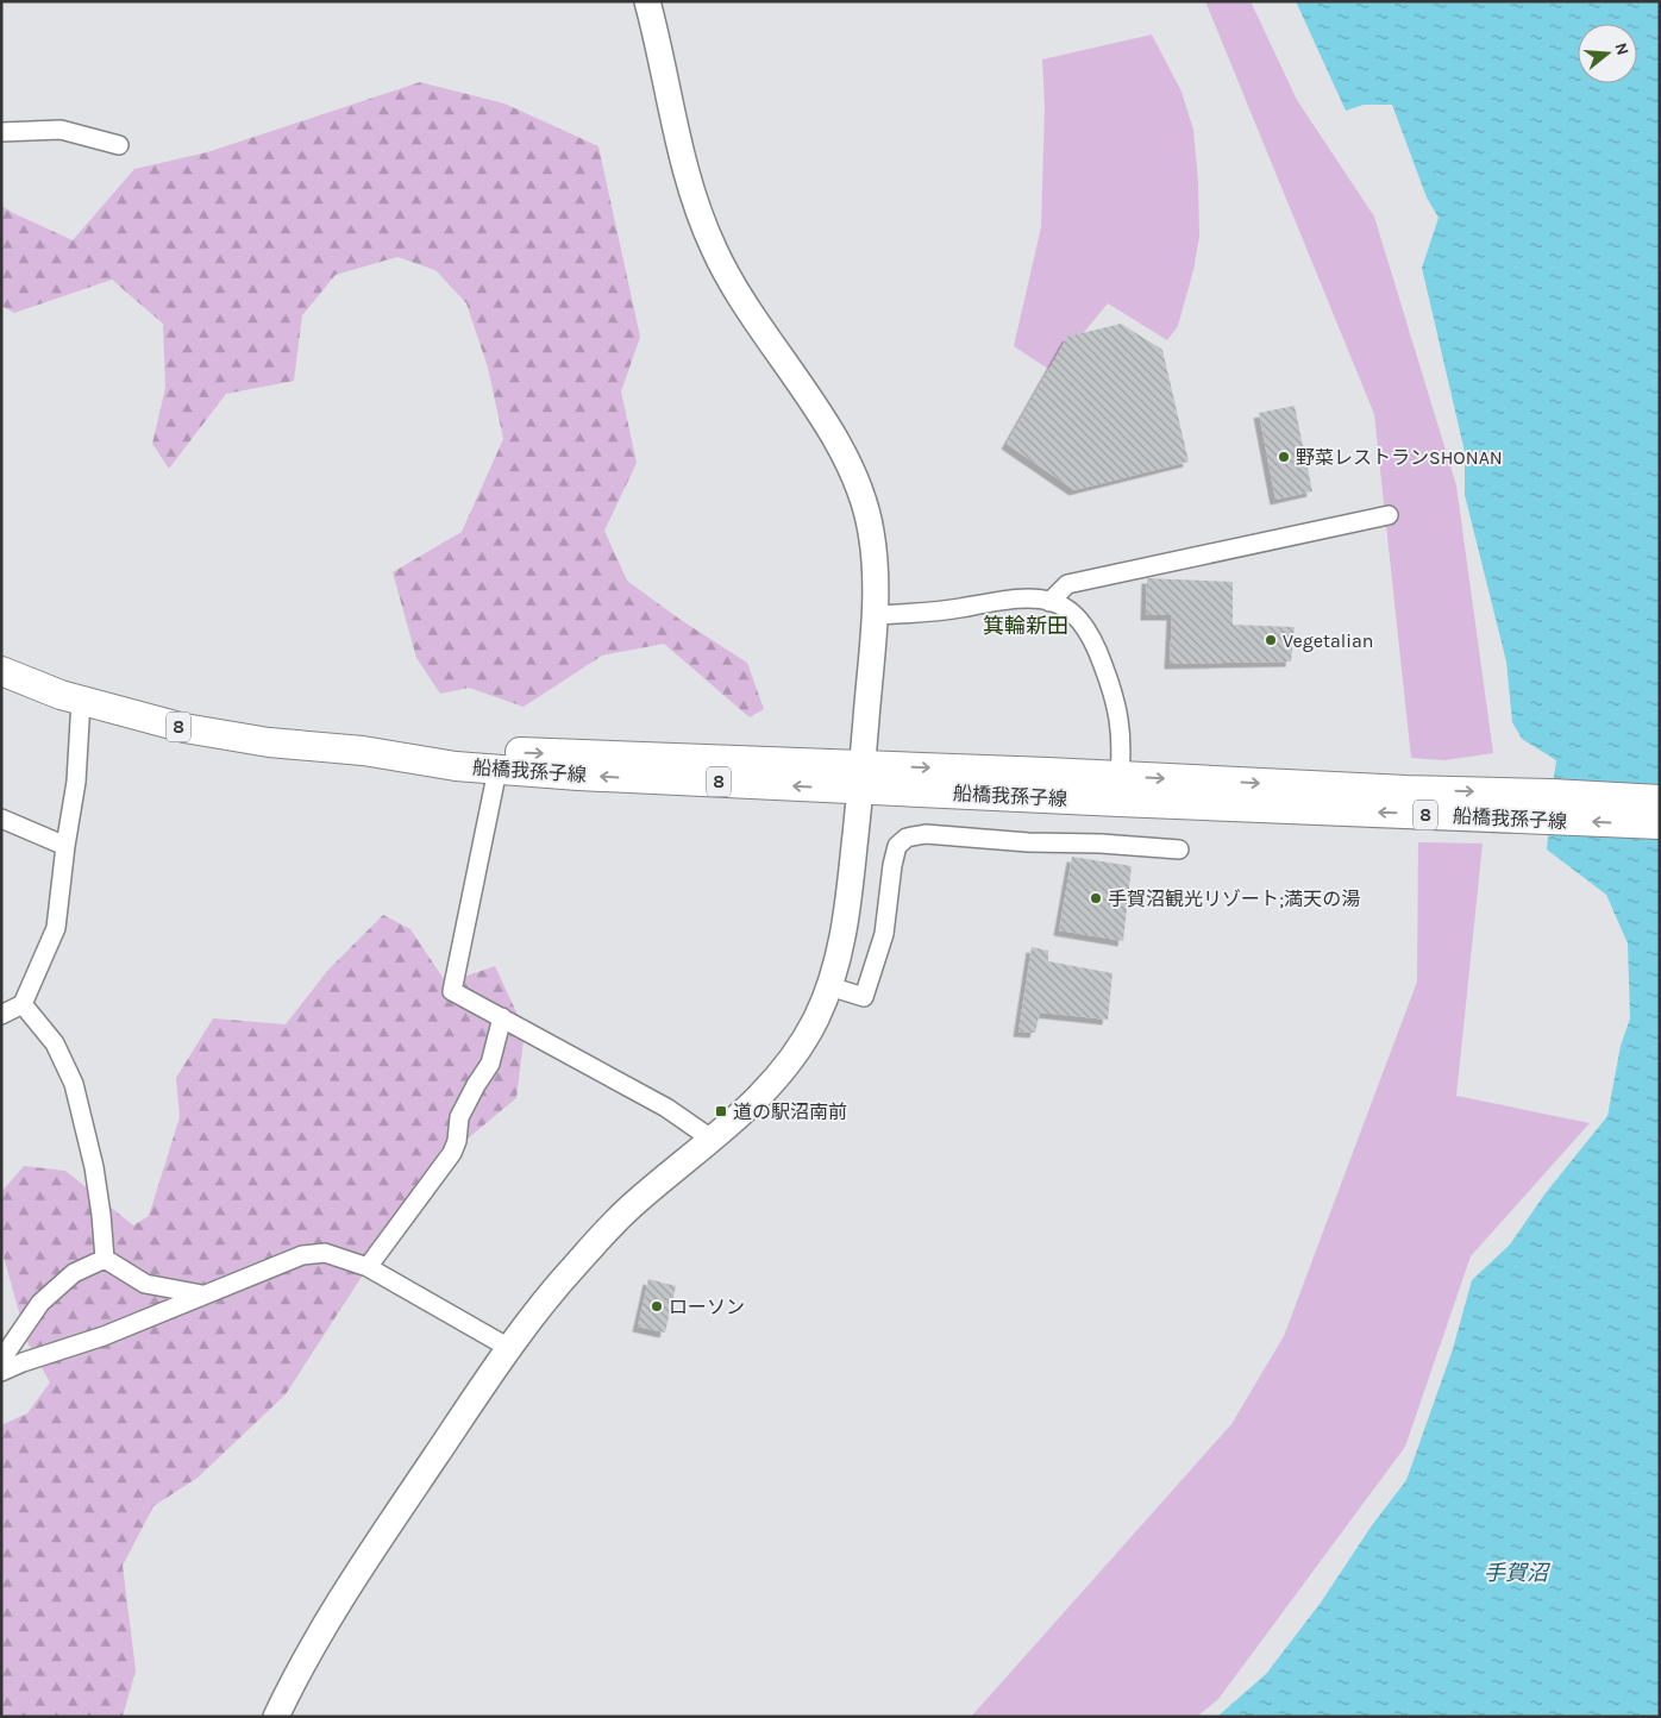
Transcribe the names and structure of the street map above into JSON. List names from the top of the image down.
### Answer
{
  "streets": {
    "main road": ["8", "船橋我孫子線"]
  },
  "districts": ["箕輪新田"],
  "water": ["手賀沼"],
  "places": {
    "other": [
      "野菜レストランSHONAN",
      "Vegetalian",
      "手賀沼観光リゾート;満天の湯",
      "ローソン"
    ],
    "transit": ["道の駅沼南前"]
  },
  "north": "right"
}
